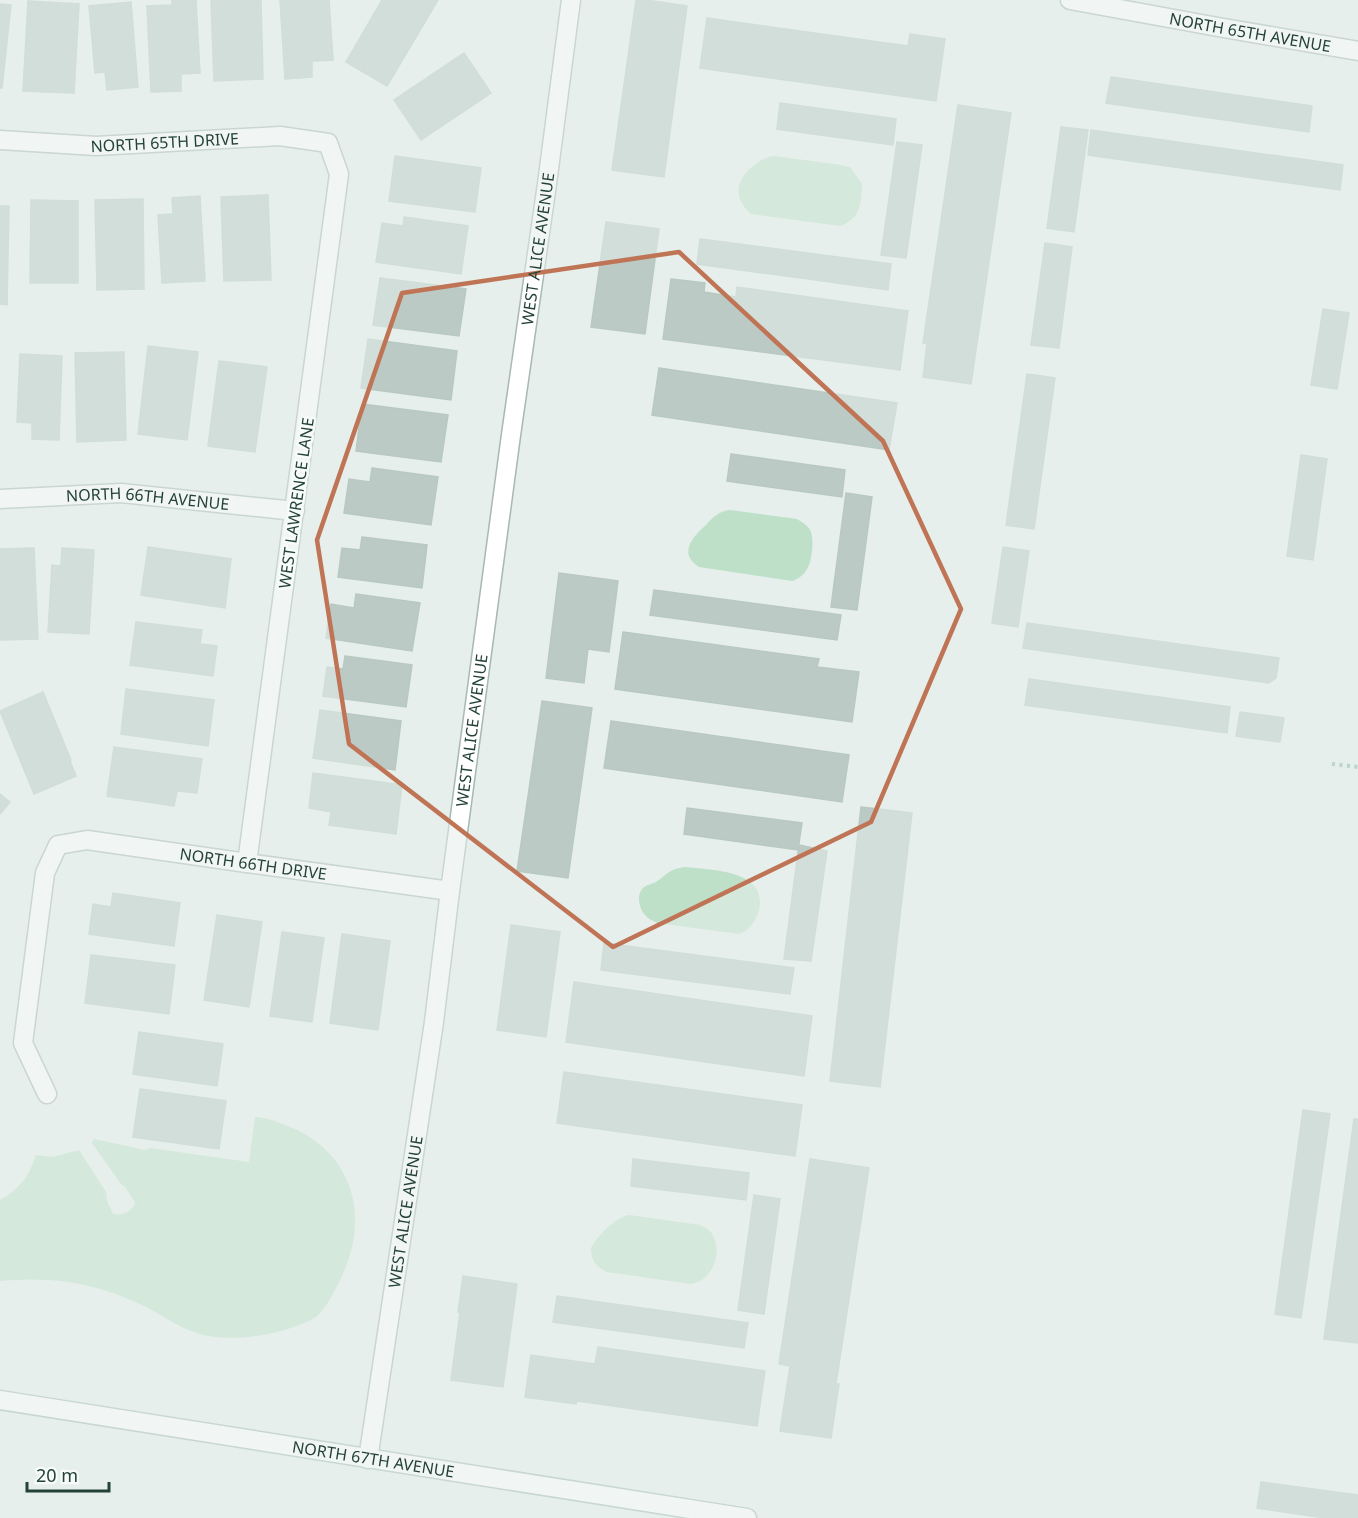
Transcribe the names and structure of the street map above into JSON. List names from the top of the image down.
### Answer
{
  "streets": {
    "street": [
      "NORTH 65TH AVENUE",
      "NORTH 65TH DRIVE",
      "WEST ALICE AVENUE",
      "NORTH 66TH AVENUE",
      "WEST LAWRENCE LANE",
      "NORTH 66TH DRIVE",
      "NORTH 67TH AVENUE"
    ]
  },
  "crossings": [
    ["NORTH 65TH DRIVE", "WEST LAWRENCE LANE"],
    ["WEST ALICE AVENUE", "NORTH 66TH DRIVE"],
    ["WEST ALICE AVENUE", "NORTH 67TH AVENUE"],
    ["NORTH 66TH AVENUE", "WEST LAWRENCE LANE"],
    ["WEST LAWRENCE LANE", "NORTH 66TH DRIVE"]
  ],
  "scale_bar": "20 m"
}
